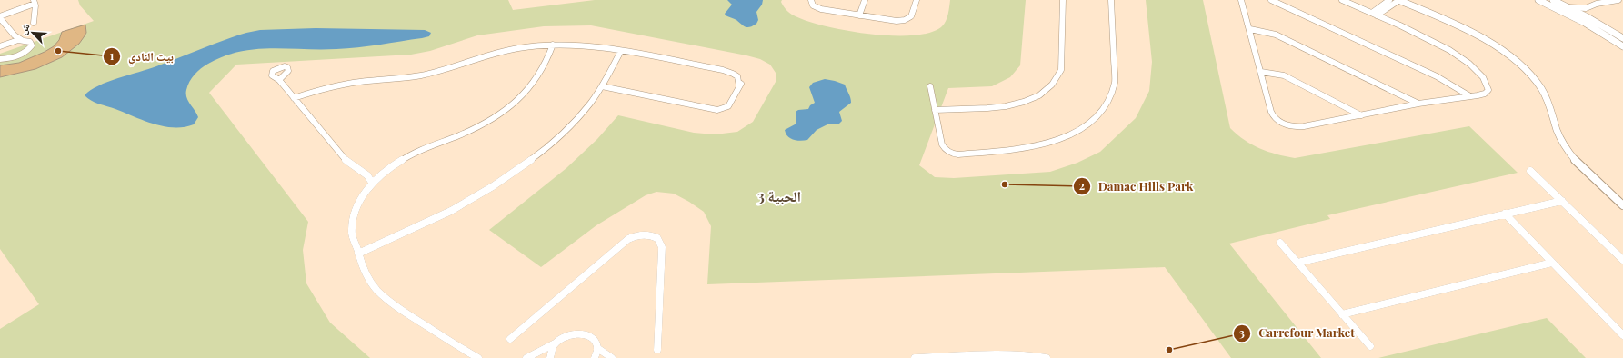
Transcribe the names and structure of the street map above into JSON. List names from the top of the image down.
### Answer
{
  "districts": ["الحبية 3"],
  "places": ["بيت النادي", "Damac Hills Park", "Carrefour Market"],
  "north": "top left"
}
